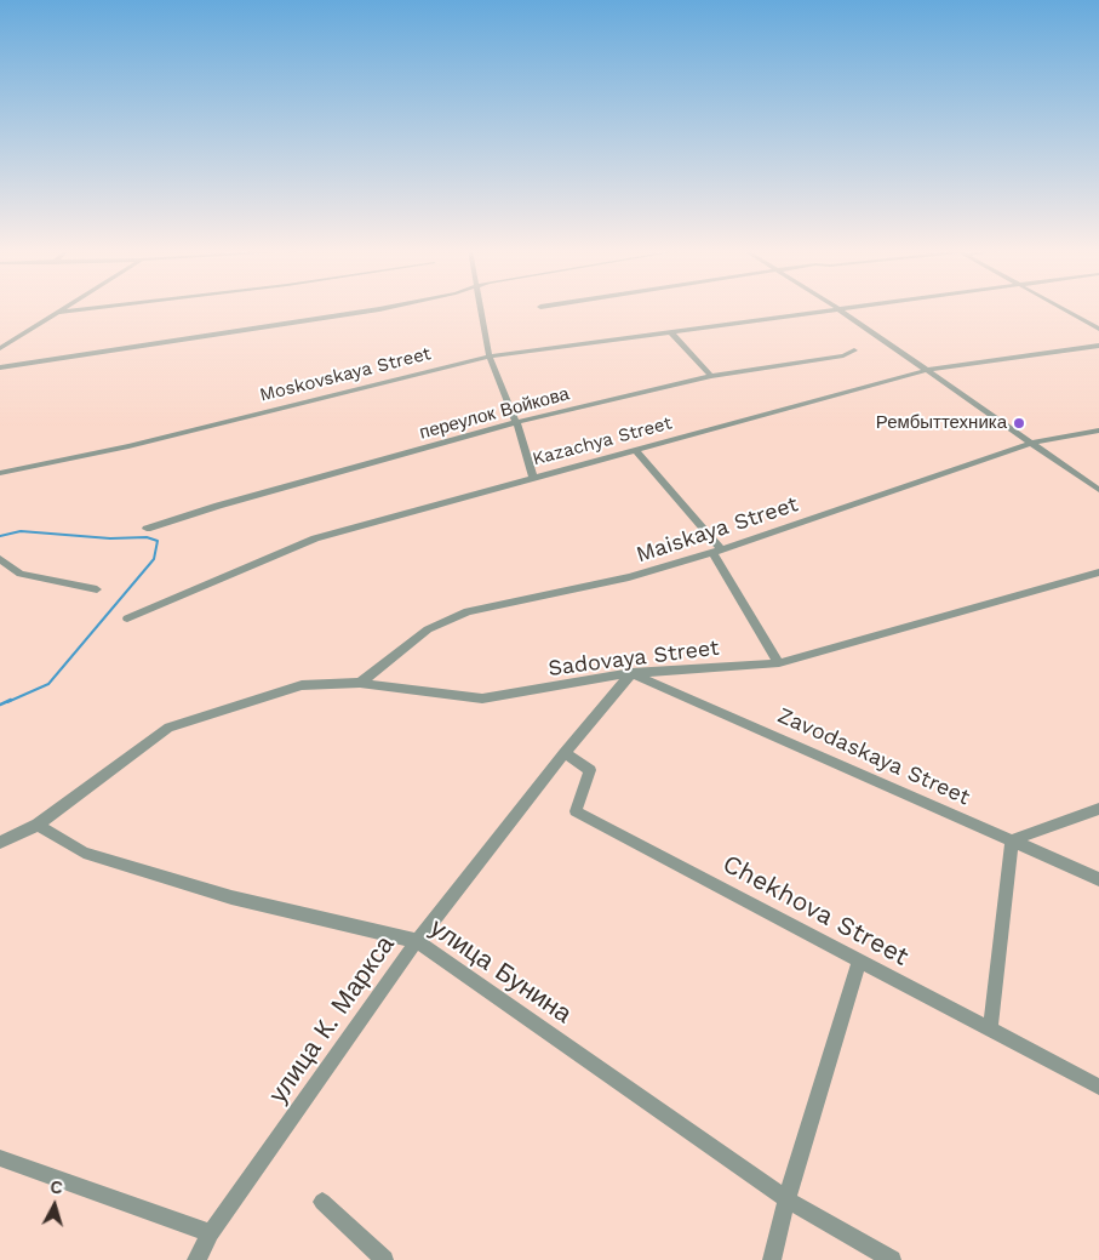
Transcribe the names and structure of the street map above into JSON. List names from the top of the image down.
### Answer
{
  "streets": {
    "street": [
      "Moskovskaya Street",
      "переулок Войкова",
      "Kazachya Street",
      "Maiskaya Street",
      "Sadovaya Street",
      "Zavodaskaya Street",
      "Chekhova Street",
      "улица Бунина",
      "улица К. Маркса"
    ]
  },
  "crossings": [
    ["Maiskaya Street", "Sadovaya Street"],
    ["Sadovaya Street", "Zavodaskaya Street"],
    ["Sadovaya Street", "улица К. Маркса"],
    ["Zavodaskaya Street", "улица К. Маркса"],
    ["Chekhova Street", "улица К. Маркса"],
    ["улица Бунина", "улица К. Маркса"]
  ],
  "places": ["Рембыттехника"],
  "north": "top"
}
